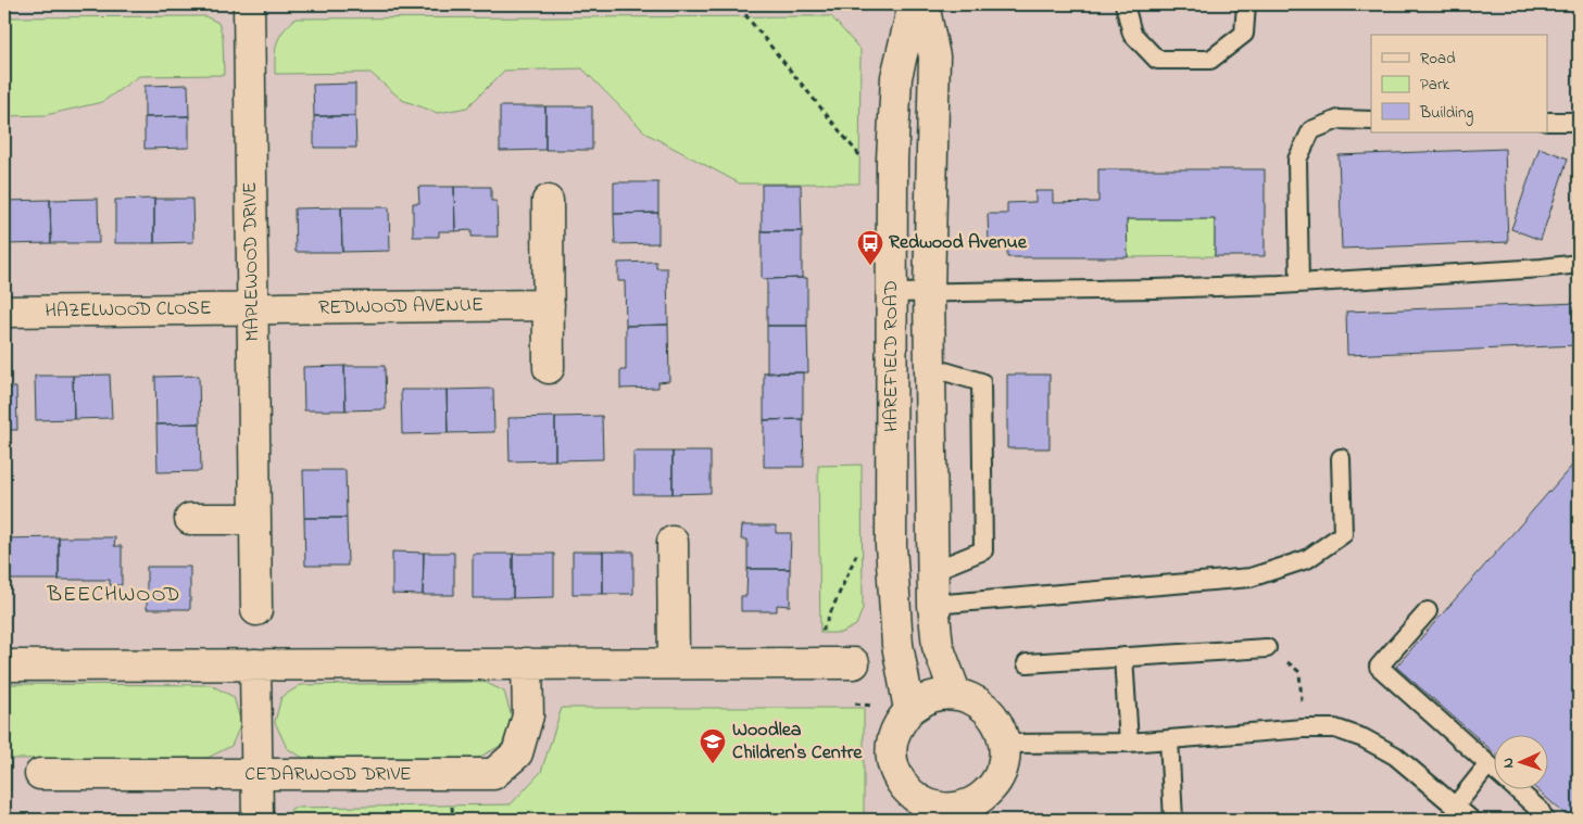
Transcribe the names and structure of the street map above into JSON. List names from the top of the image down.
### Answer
{
  "streets": {
    "street": [
      "MAPLEWOOD DRIVE",
      "REDWOOD AVENUE",
      "HAZELWOOD CLOSE",
      "HAREFIELD ROAD",
      "CEDARWOOD DRIVE"
    ]
  },
  "crossings": [
    ["MAPLEWOOD DRIVE", "REDWOOD AVENUE"],
    ["MAPLEWOOD DRIVE", "HAZELWOOD CLOSE"],
    ["REDWOOD AVENUE", "HAZELWOOD CLOSE"]
  ],
  "districts": ["BEECHWOOD"],
  "places": {
    "bus stop": ["Redwood Avenue"],
    "school or university": ["Woodlea Children's Centre"]
  },
  "legend": ["Road", "Park", "Building"],
  "north": "left"
}
